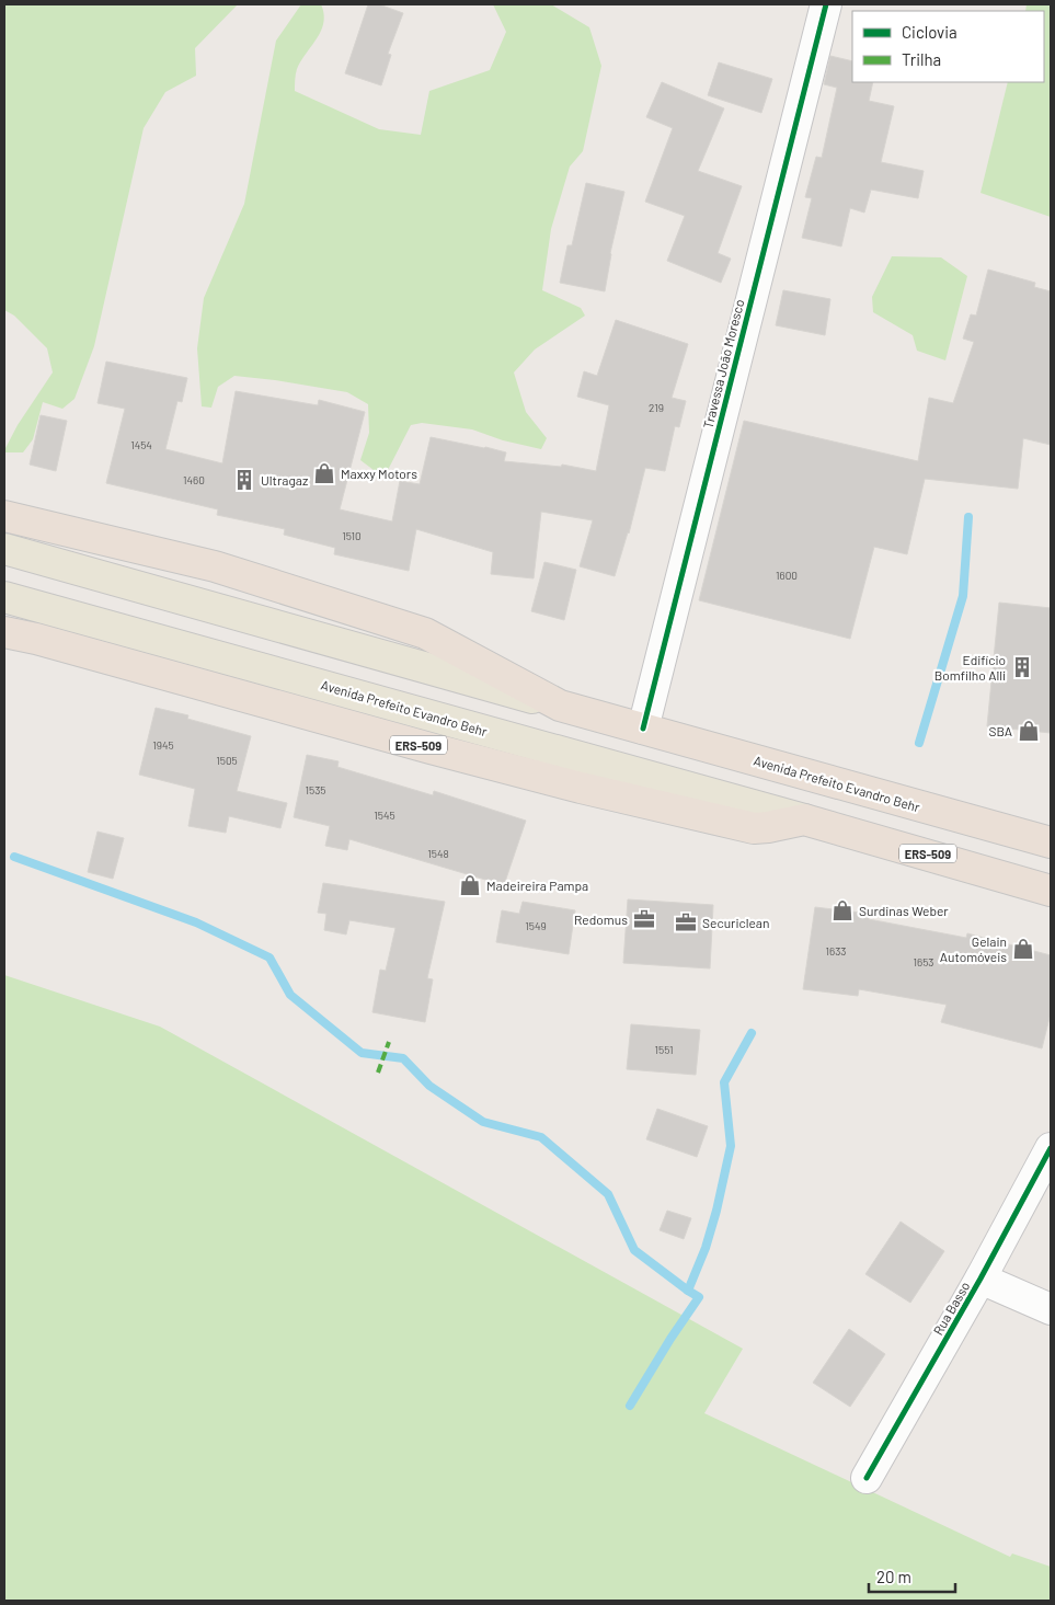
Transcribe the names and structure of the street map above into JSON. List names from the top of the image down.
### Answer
{
  "streets": {
    "highway": ["Avenida Prefeito Evandro Behr", "ERS-509"],
    "street": ["Travessa João Moresco", "Rua Basso"]
  },
  "crossings": [
    ["Travessa João Moresco", "Avenida Prefeito Evandro Behr"]
  ],
  "places": {
    "shop": [
      "Maxxy Motors",
      "SBA",
      "Madeireira Pampa",
      "Surdinas Weber",
      "Gelain Automóveis"
    ],
    "building": ["Ultragaz", "Edifício Bomfilho Alli"],
    "office": ["Redomus", "Securiclean"]
  },
  "house_numbers": [
    "219",
    "1454",
    "1460",
    "1510",
    "1600",
    "1945",
    "1505",
    "1535",
    "1545",
    "1548",
    "1549",
    "1633",
    "1653",
    "1551"
  ],
  "legend": ["Ciclovia", "Trilha"],
  "scale_bar": "20 m"
}
